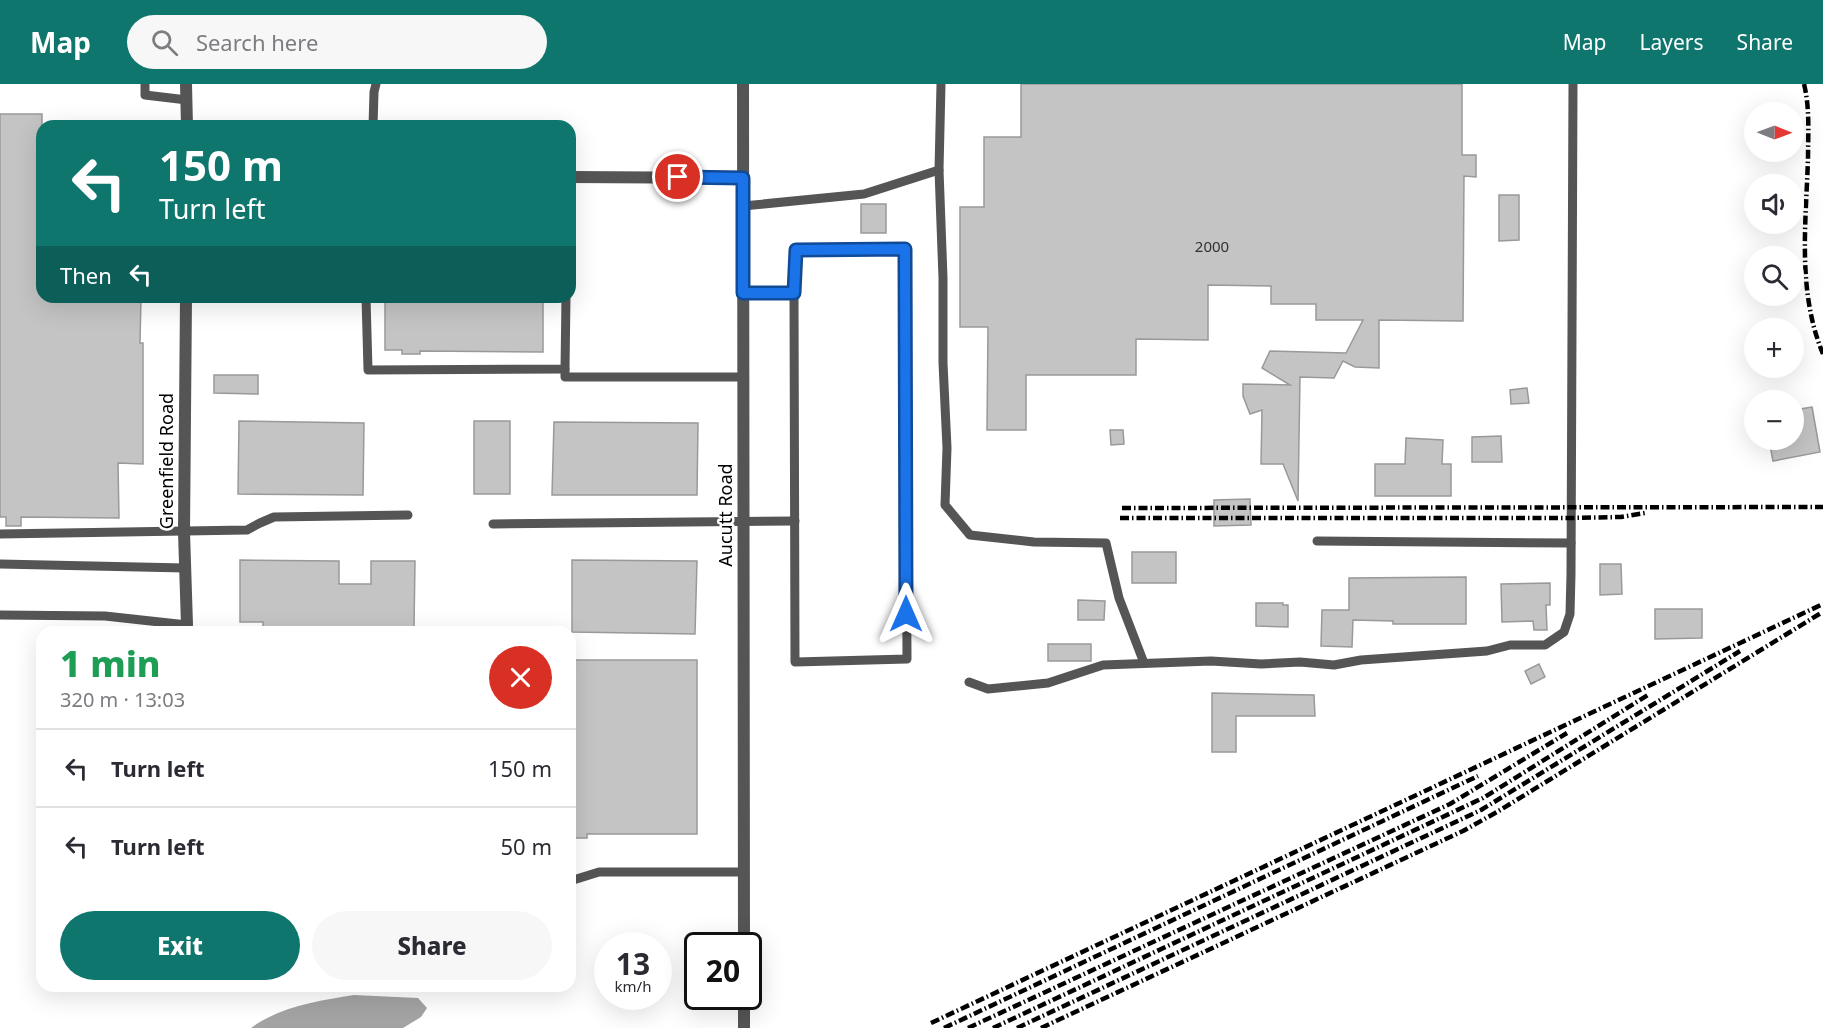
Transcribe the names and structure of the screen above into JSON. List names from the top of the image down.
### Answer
{
  "streets": {
    "street": ["Greenfield Road", "Aucutt Road"]
  },
  "house_numbers": ["2000"],
  "north": "right",
  "page": {
    "header": "Map",
    "search": "Search here",
    "nav": ["Map", "Layers", "Share"],
    "map_buttons": ["+", "−"],
    "turn": ["150 m", "Turn left"],
    "then": "Then",
    "heading": ["1 min", "320 m · 13:03"],
    "list": [
      {
        "name": "Turn left",
        "value": "150 m"
      },
      {
        "name": "Turn left",
        "value": "50 m"
      }
    ],
    "buttons": ["Exit", "Share"],
    "speed": "13 km/h",
    "limit": "20"
  }
}
